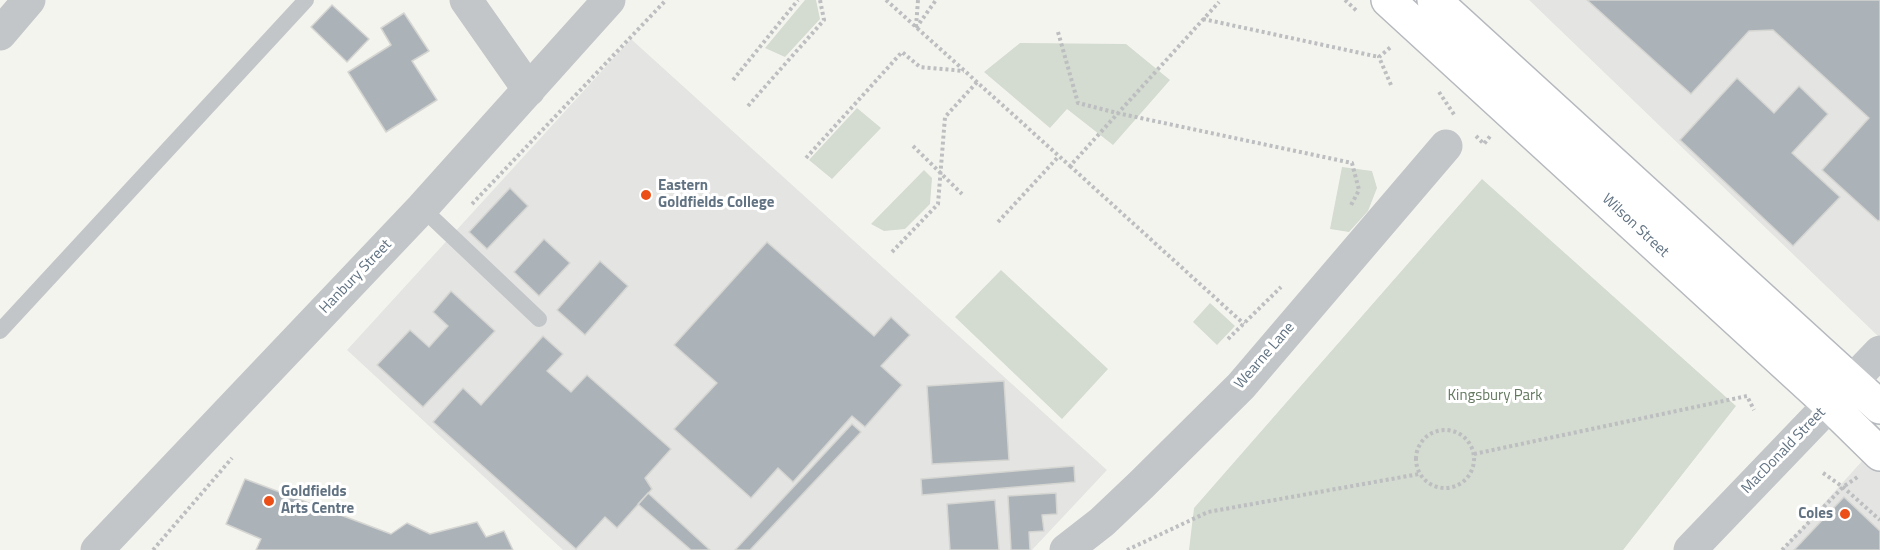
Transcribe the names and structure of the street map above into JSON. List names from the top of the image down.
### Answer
{
  "streets": {
    "street": [
      "Wilson Street",
      "Hanbury Street",
      "Wearne Lane",
      "MacDonald Street"
    ]
  },
  "crossings": [
    ["Wilson Street", "MacDonald Street"]
  ],
  "parks": ["Kingsbury Park"],
  "places": ["Eastern Goldfields College", "Goldfields Arts Centre", "Coles"]
}
